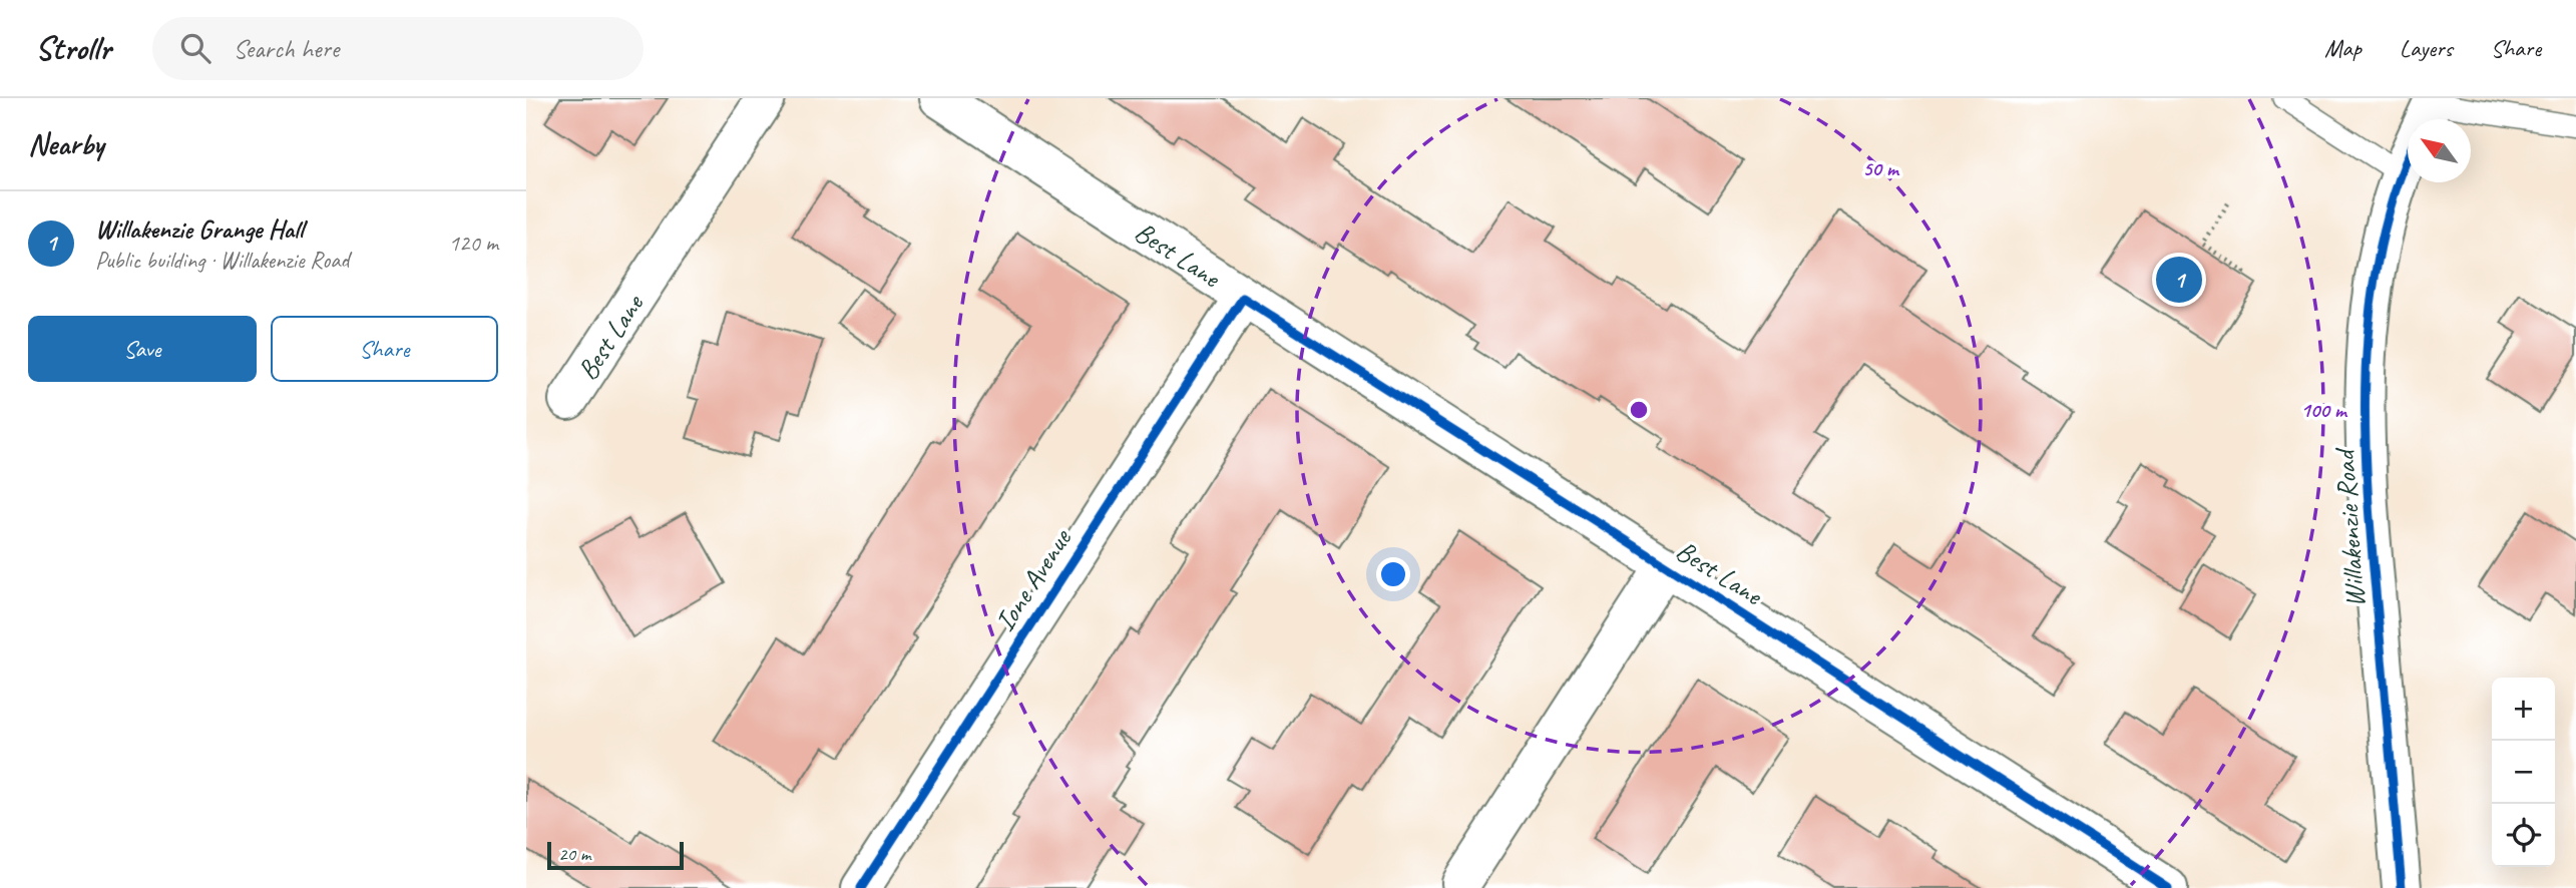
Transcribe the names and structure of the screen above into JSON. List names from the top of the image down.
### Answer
{
  "streets": {
    "street": ["Best Lane", "Willakenzie Road", "Ione Avenue"]
  },
  "crossings": [
    ["Best Lane", "Ione Avenue"]
  ],
  "scale_bar": "20 m",
  "north": "top left",
  "page": {
    "header": "Strollr",
    "search": "Search here",
    "nav": ["Map", "Layers", "Share"],
    "heading": "Nearby",
    "list": [
      {
        "mark": "1",
        "name": "Willakenzie Grange Hall",
        "note": "Public building · Willakenzie Road",
        "value": "120 m"
      }
    ],
    "pins": "1",
    "buttons": ["Save", "Share"],
    "map_buttons": ["+", "−"],
    "scale": "20 m"
  },
  "rings": ["50 m", "100 m"]
}
